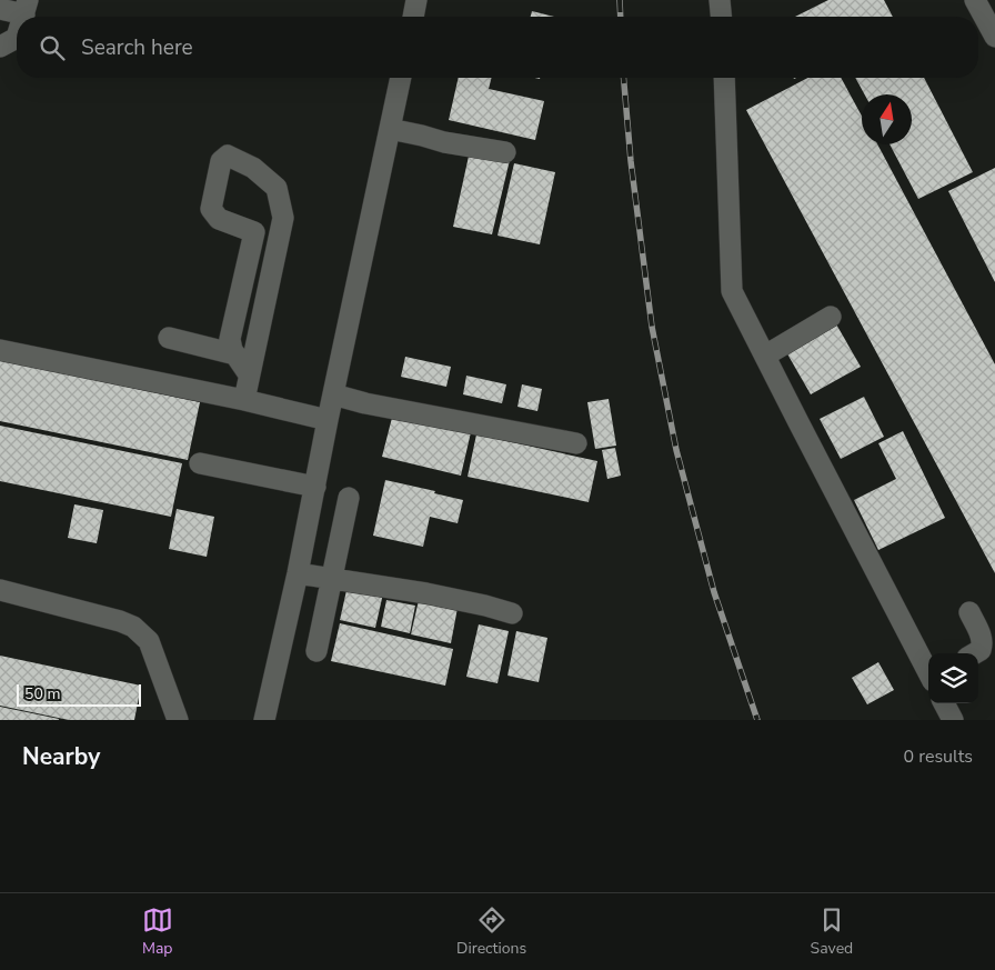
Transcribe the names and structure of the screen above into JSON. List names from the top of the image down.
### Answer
{
  "scale_bar": "50 m",
  "north": "top",
  "page": {
    "search": "Search here",
    "scale": "50 m",
    "heading": ["Nearby", "0 results"],
    "nav": ["Map", "Directions", "Saved"]
  }
}
